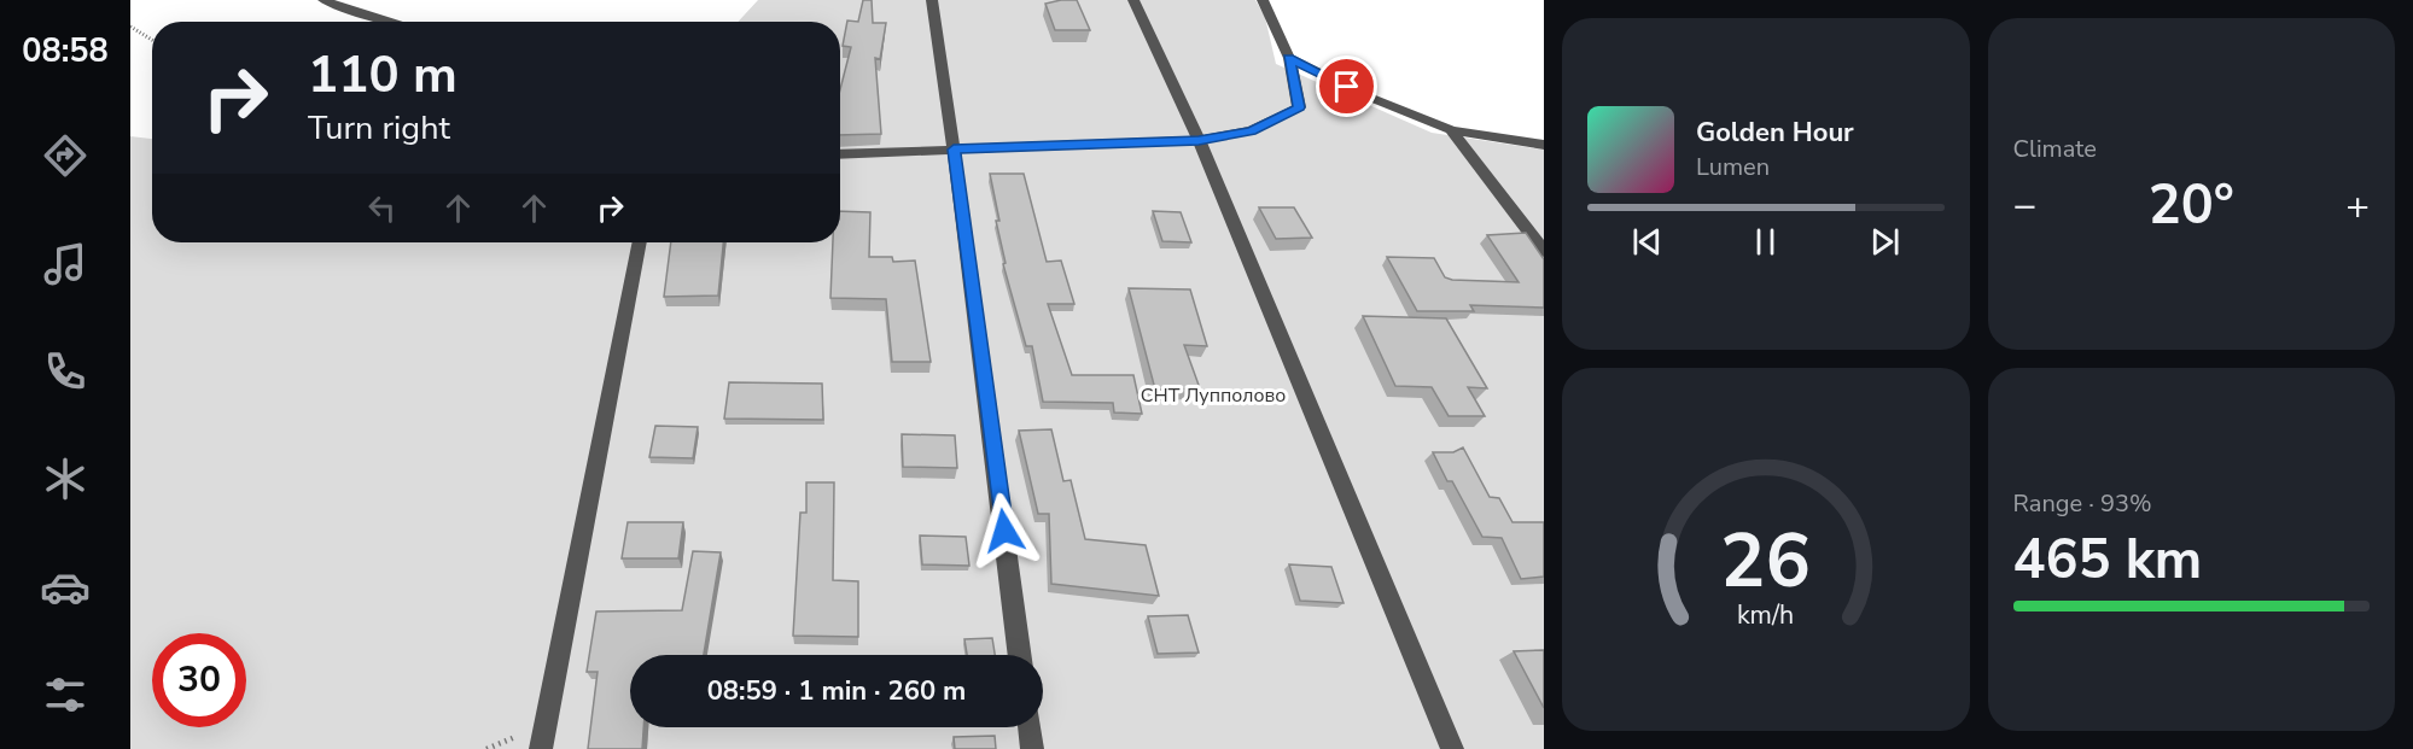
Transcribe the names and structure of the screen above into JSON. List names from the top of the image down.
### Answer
{
  "parks": ["СНТ Лупполово"],
  "page": {
    "tabs": "08:58",
    "tile": [
      "Climate",
      ["Range · 93%", "465 km"]
    ],
    "turn": ["110 m", "Turn right"],
    "song": ["Golden Hour", "Lumen"],
    "heat": ["−", "20°", "+"],
    "limit": "30",
    "trip": "08:59 · 1 min · 260 m",
    "gauge": ["26", "km/h"]
  }
}
